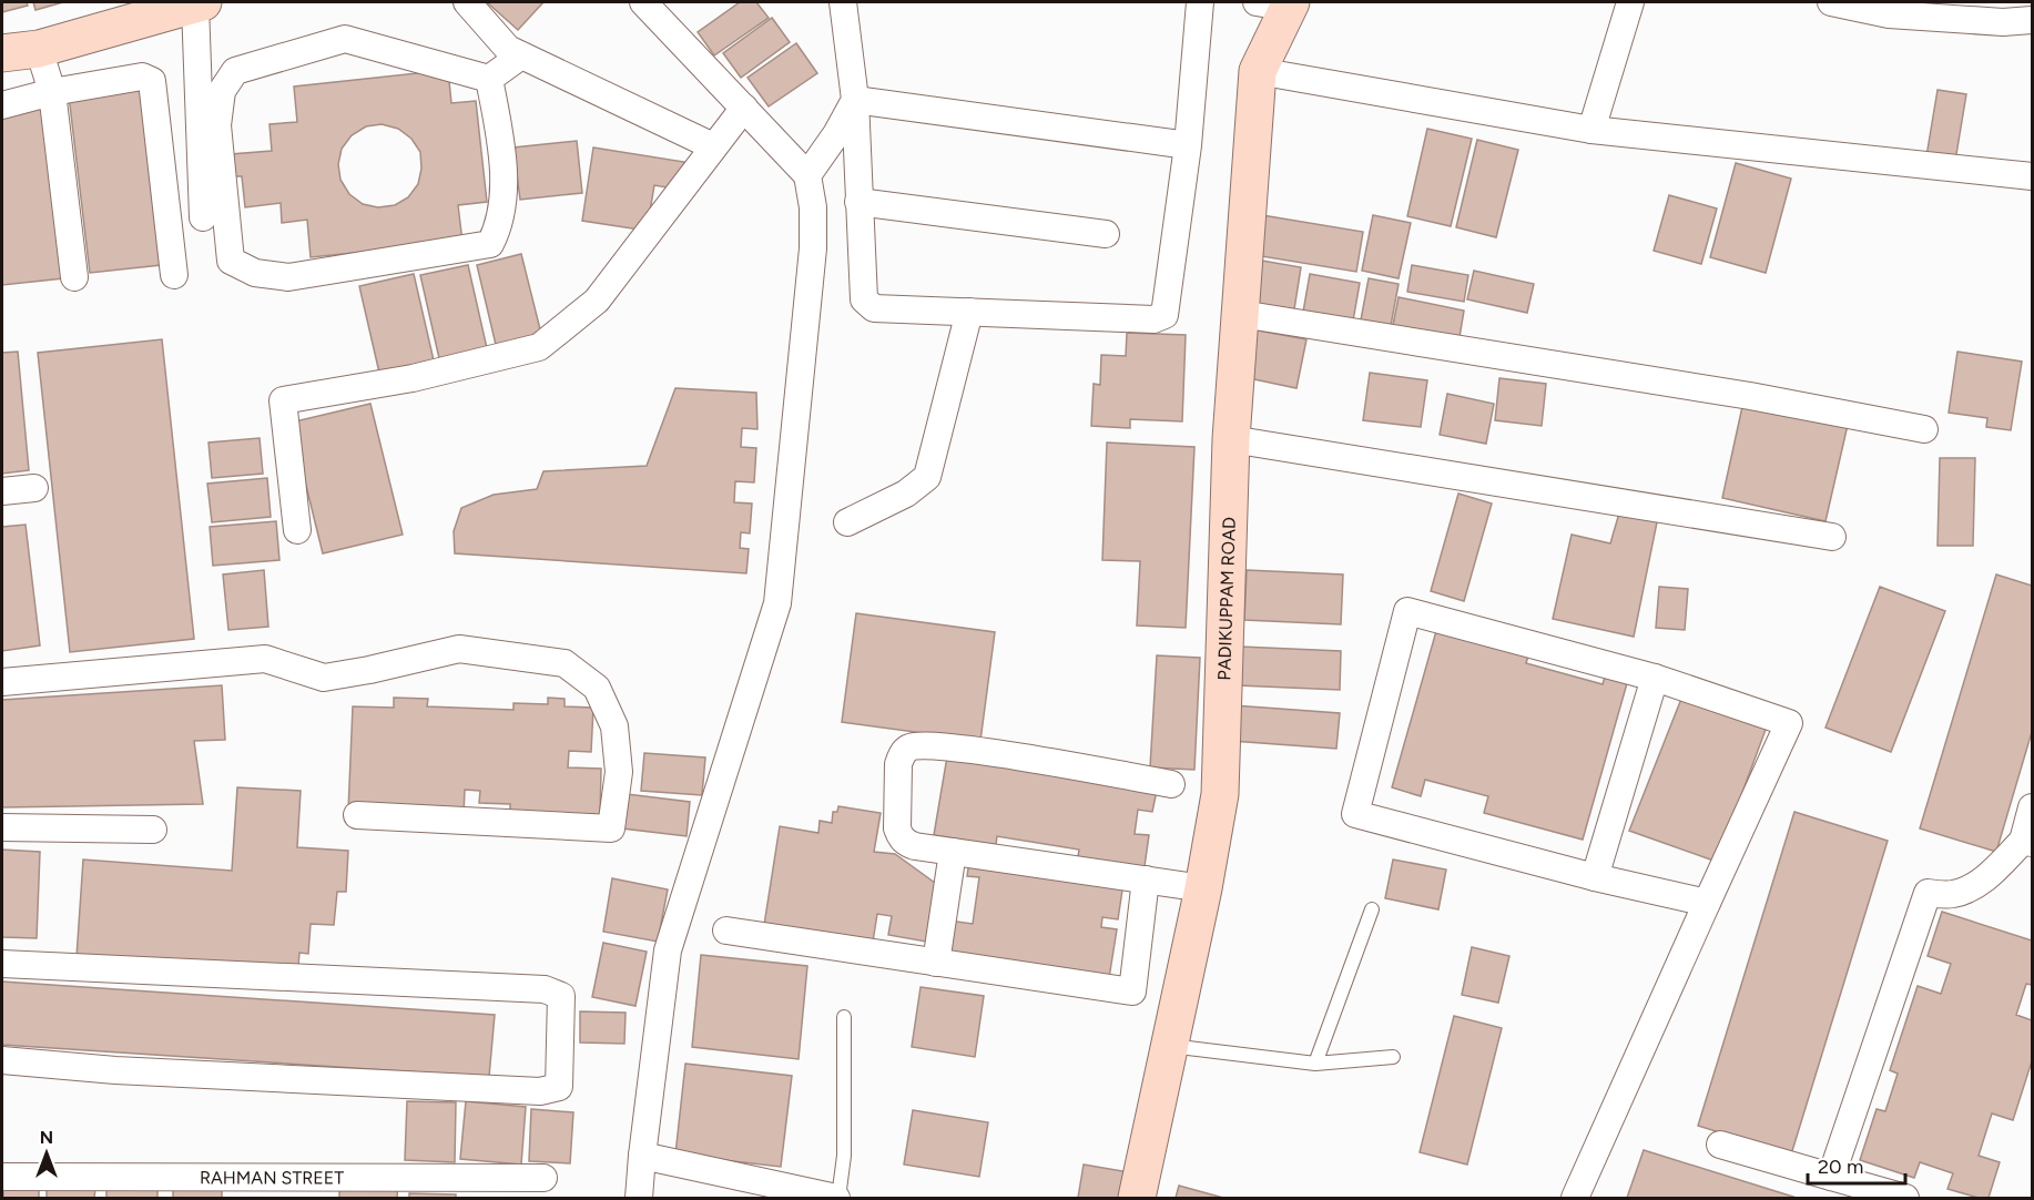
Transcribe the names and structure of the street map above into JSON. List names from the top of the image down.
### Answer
{
  "streets": {
    "street": ["PADIKUPPAM ROAD", "RAHMAN STREET"]
  },
  "scale_bar": "20 m",
  "north": "top"
}
